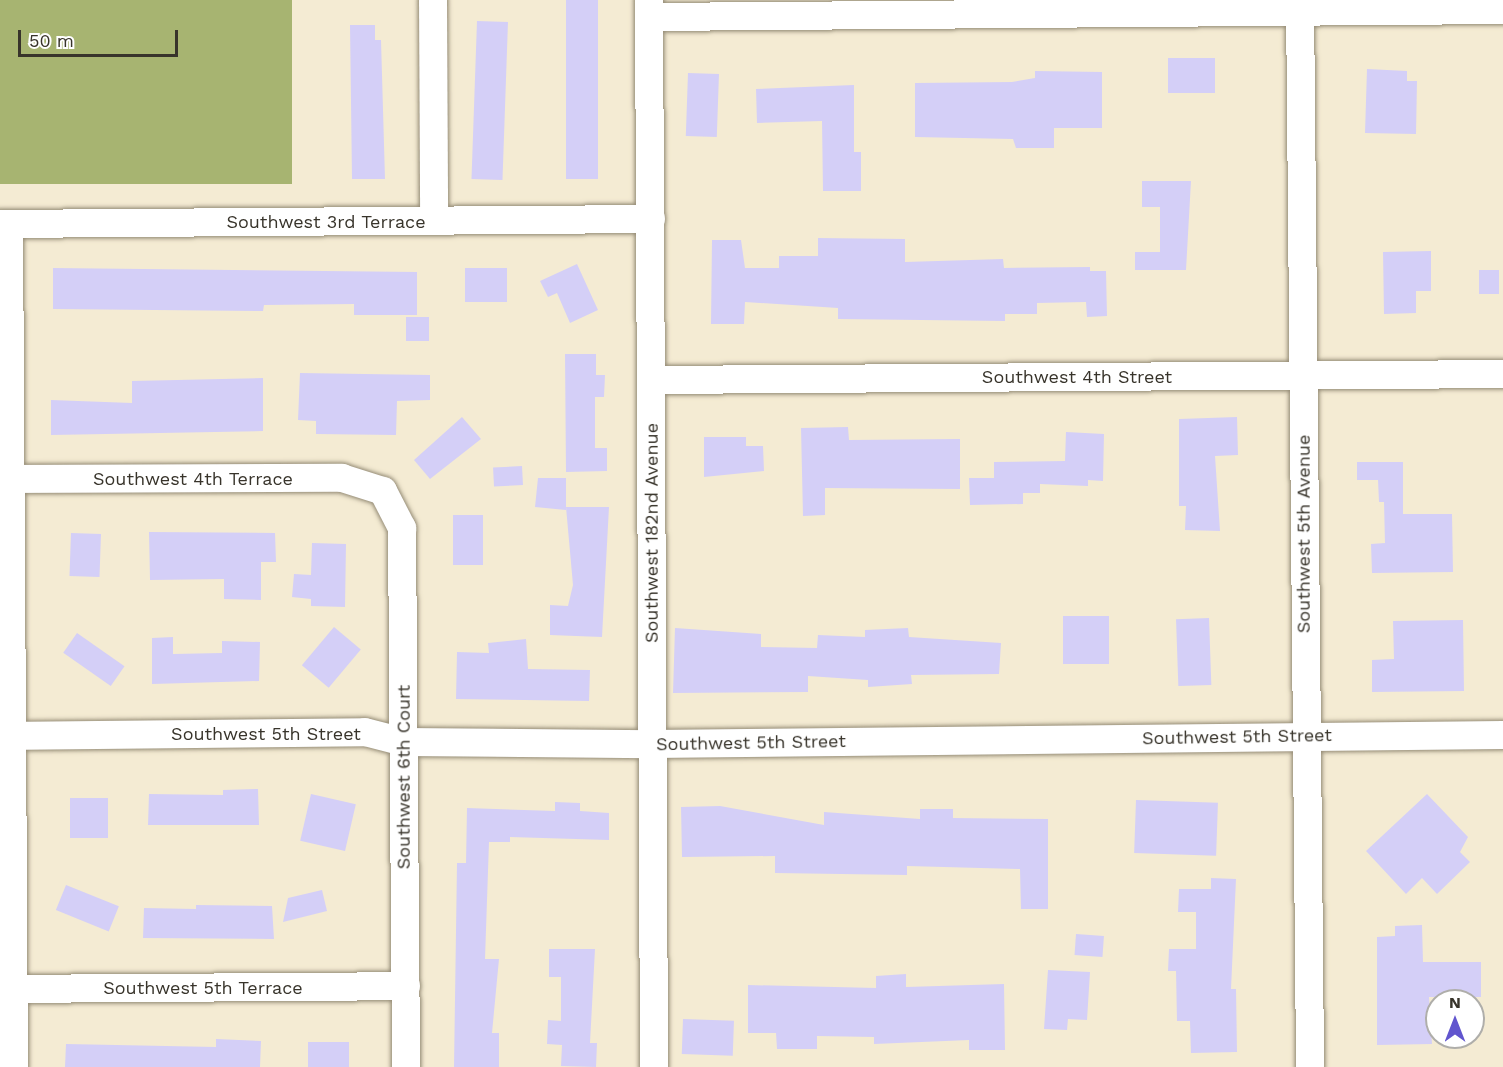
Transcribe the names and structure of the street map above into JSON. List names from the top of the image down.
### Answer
{
  "streets": {
    "street": [
      "Southwest 3rd Terrace",
      "Southwest 4th Street",
      "Southwest 4th Terrace",
      "Southwest 182nd Avenue",
      "Southwest 5th Avenue",
      "Southwest 5th Street",
      "Southwest 6th Court",
      "Southwest 5th Terrace"
    ]
  },
  "crossings": [
    ["Southwest 3rd Terrace", "Southwest 182nd Avenue"],
    ["Southwest 4th Street", "Southwest 182nd Avenue"],
    ["Southwest 4th Street", "Southwest 5th Avenue"],
    ["Southwest 4th Terrace", "Southwest 6th Court"],
    ["Southwest 182nd Avenue", "Southwest 5th Street"],
    ["Southwest 5th Avenue", "Southwest 5th Street"],
    ["Southwest 5th Street", "Southwest 6th Court"],
    ["Southwest 6th Court", "Southwest 5th Terrace"]
  ],
  "scale_bar": "50 m",
  "north": "top"
}
